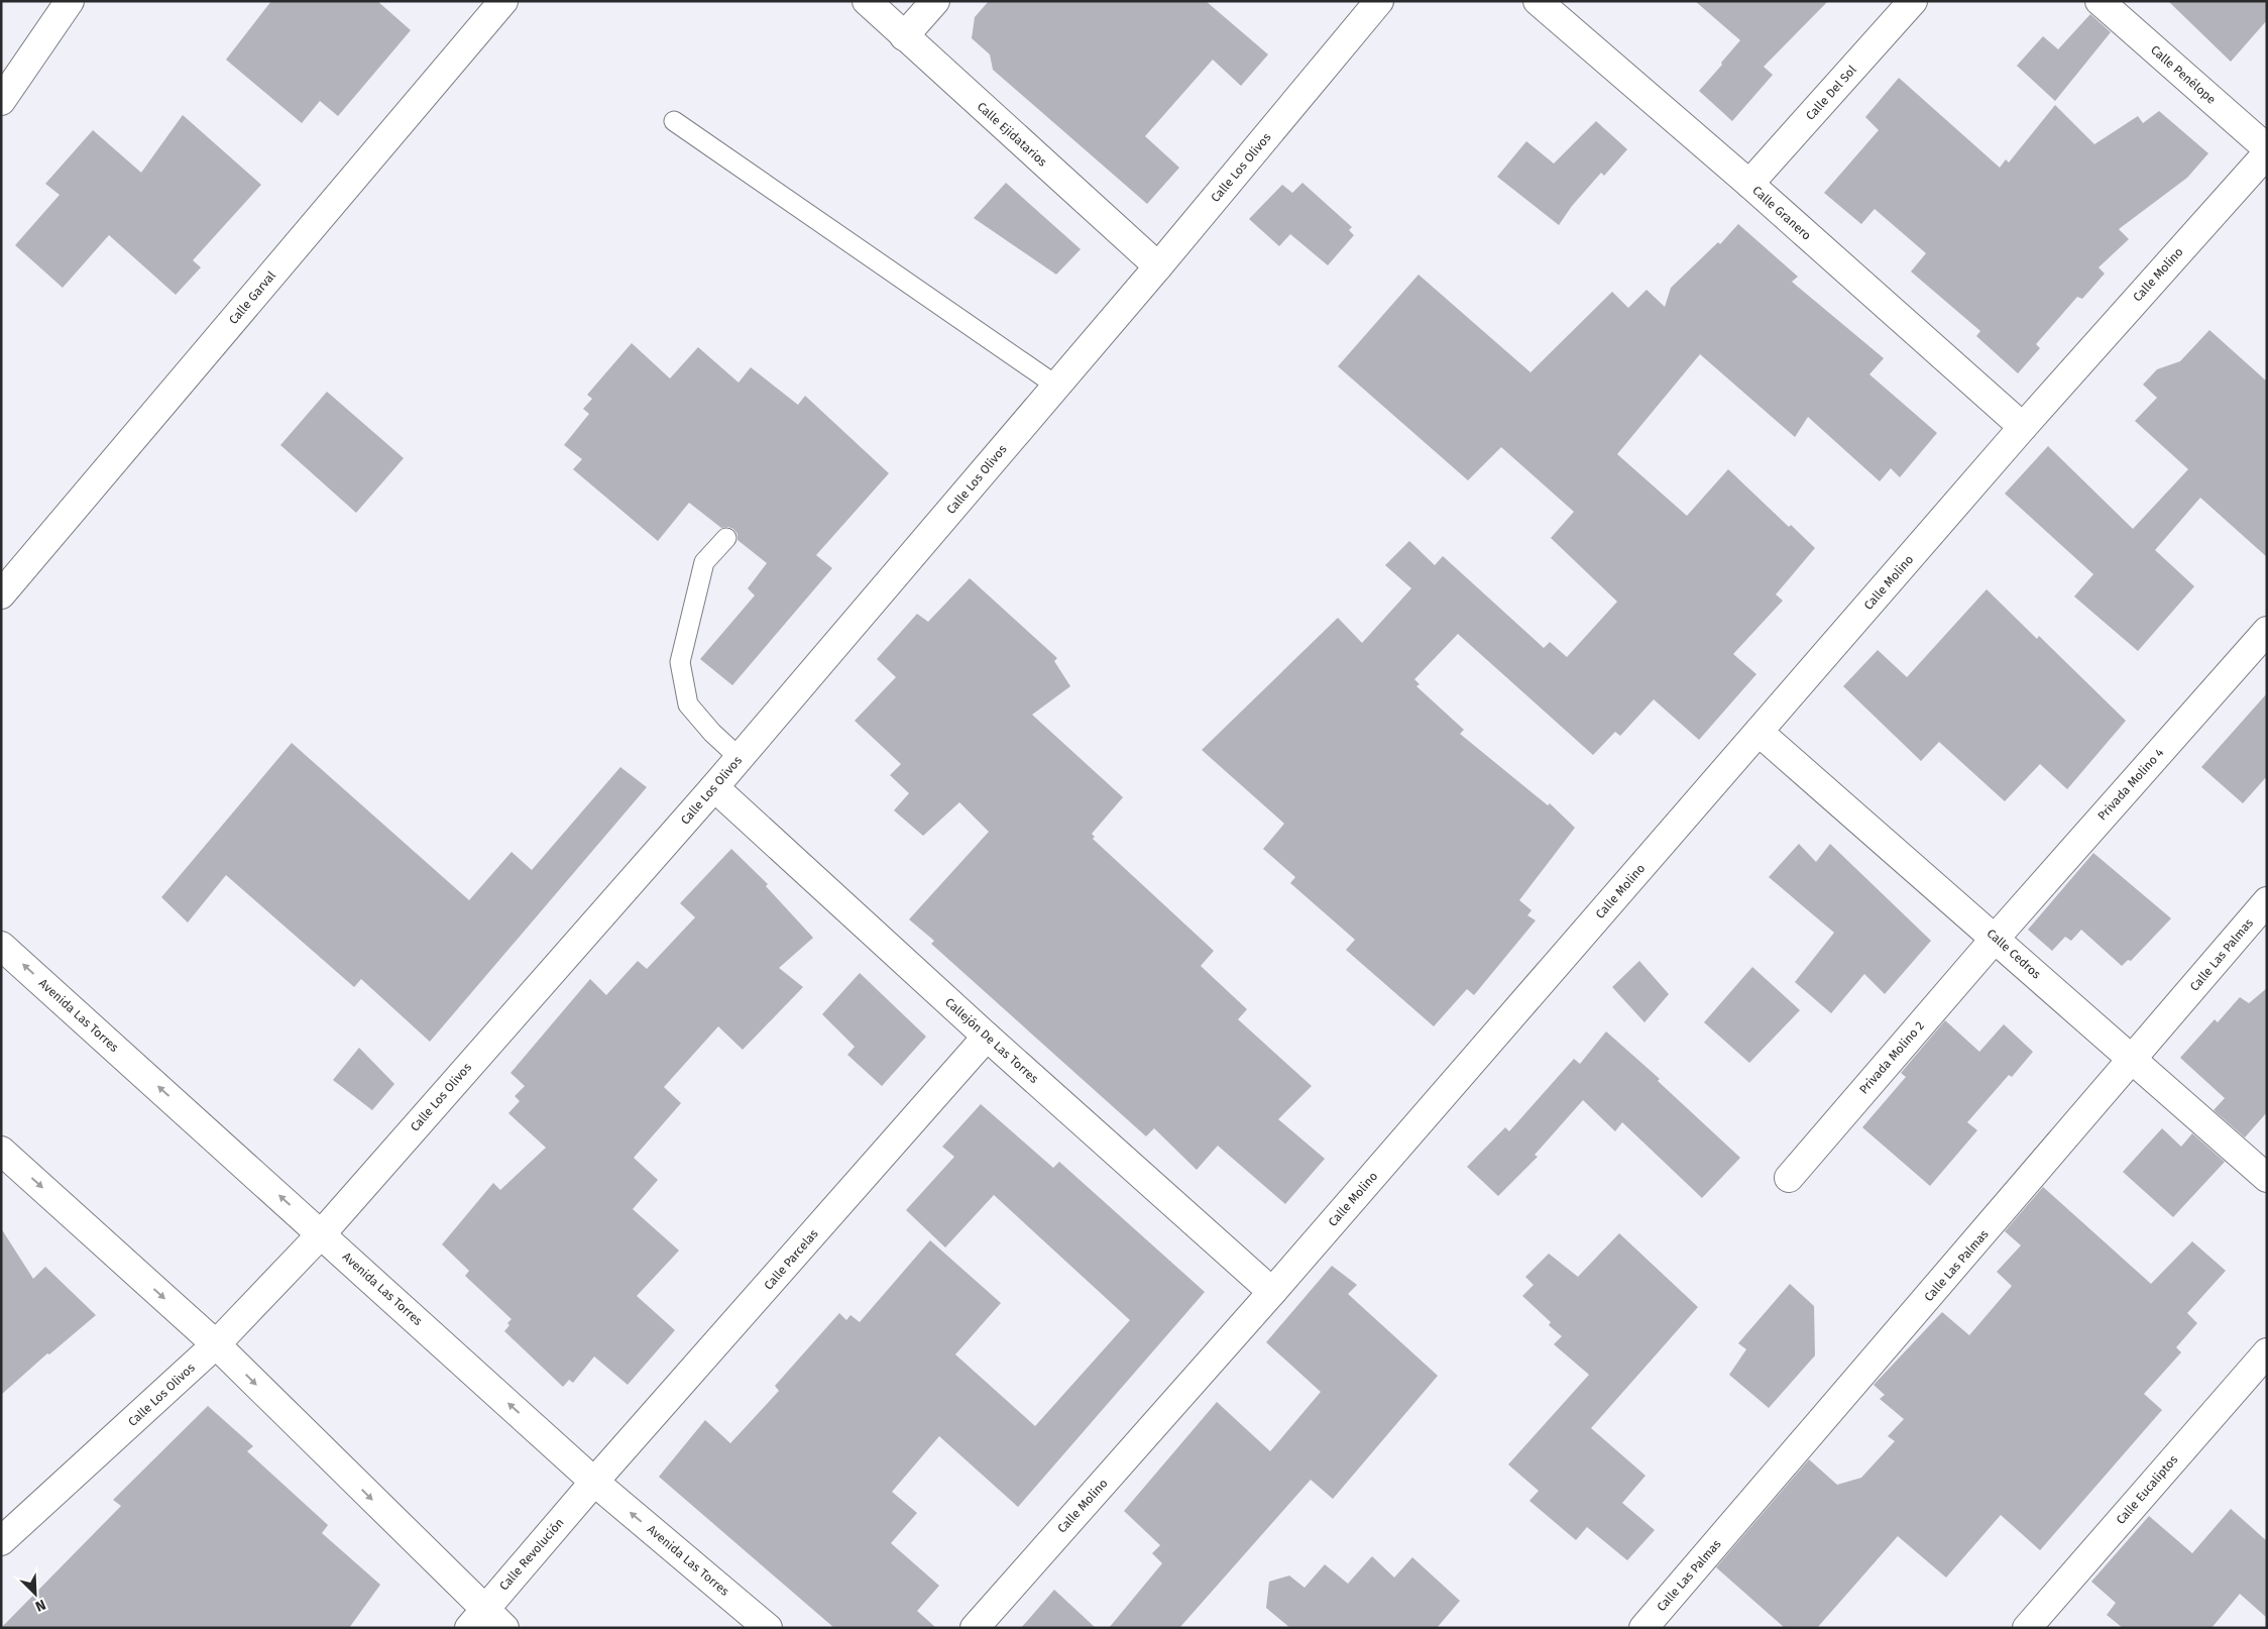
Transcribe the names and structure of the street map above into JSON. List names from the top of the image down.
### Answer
{
  "streets": {
    "street": [
      "Calle Penélope",
      "Calle Del Sol",
      "Calle Ejidatarios",
      "Calle Los Olivos",
      "Calle Granero",
      "Calle Molino",
      "Calle Garval",
      "Privada Molino 4",
      "Calle Cedros",
      "Calle Las Palmas",
      "Avenida Las Torres",
      "Callejón De Las Torres",
      "Privada Molino 2",
      "Calle Parcelas",
      "Calle Eucaliptos",
      "Calle Revolución"
    ]
  },
  "crossings": [
    ["Calle Del Sol", "Calle Granero"],
    ["Calle Ejidatarios", "Calle Los Olivos"],
    ["Calle Los Olivos", "Avenida Las Torres"],
    ["Calle Los Olivos", "Callejón De Las Torres"],
    ["Calle Granero", "Calle Molino"],
    ["Calle Molino", "Calle Cedros"],
    ["Calle Molino", "Callejón De Las Torres"],
    ["Privada Molino 4", "Calle Cedros"],
    ["Privada Molino 4", "Privada Molino 2"],
    ["Calle Cedros", "Calle Las Palmas"],
    ["Calle Cedros", "Privada Molino 2"],
    ["Avenida Las Torres", "Calle Parcelas"],
    ["Avenida Las Torres", "Calle Revolución"],
    ["Callejón De Las Torres", "Calle Parcelas"],
    ["Calle Parcelas", "Calle Revolución"]
  ],
  "north": "bottom right"
}
